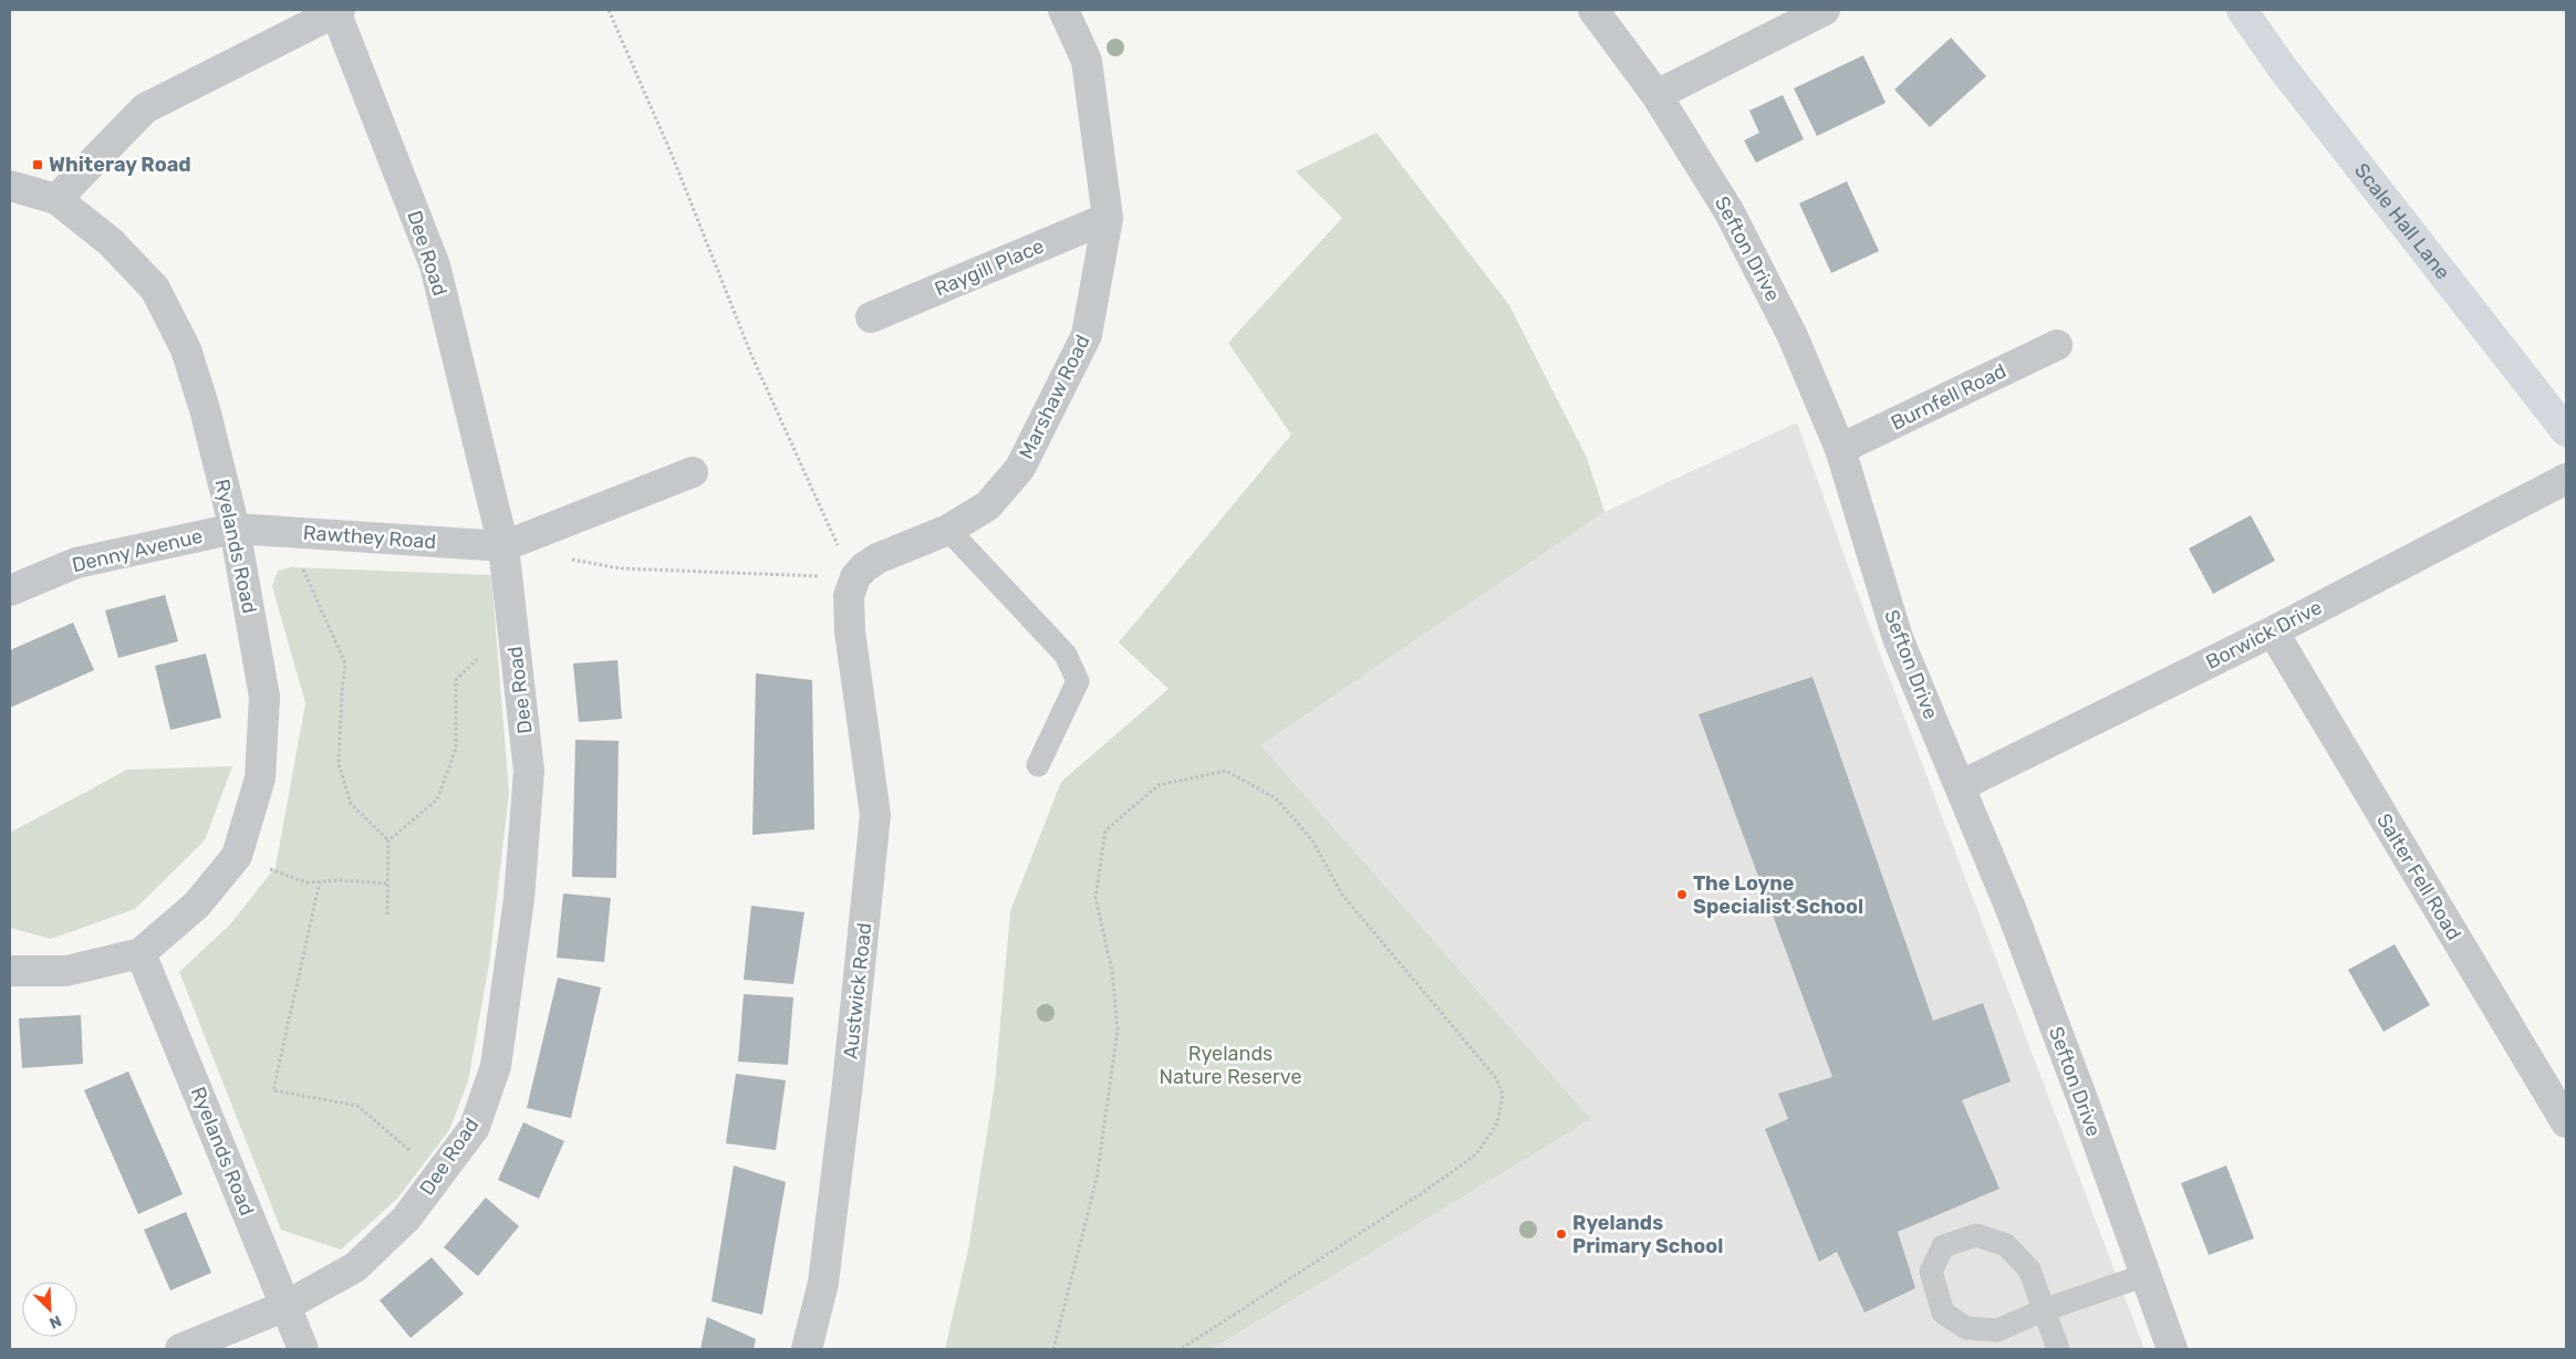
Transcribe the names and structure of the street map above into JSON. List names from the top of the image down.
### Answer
{
  "streets": {
    "street": [
      "Scale Hall Lane",
      "Sefton Drive",
      "Dee Road",
      "Raygill Place",
      "Marshaw Road",
      "Burnfell Road",
      "Rawthey Road",
      "Ryelands Road",
      "Denny Avenue",
      "Borwick Drive",
      "Salter Fell Road",
      "Austwick Road"
    ]
  },
  "crossings": [
    ["Sefton Drive", "Burnfell Road"],
    ["Sefton Drive", "Borwick Drive"],
    ["Dee Road", "Rawthey Road"],
    ["Dee Road", "Ryelands Road"],
    ["Raygill Place", "Marshaw Road"],
    ["Marshaw Road", "Austwick Road"],
    ["Rawthey Road", "Ryelands Road"],
    ["Rawthey Road", "Denny Avenue"],
    ["Ryelands Road", "Denny Avenue"],
    ["Borwick Drive", "Salter Fell Road"]
  ],
  "parks": ["Ryelands Nature Reserve"],
  "places": {
    "transit": ["Whiteray Road"],
    "other": ["The Loyne Specialist School", "Ryelands Primary School"]
  },
  "north": "bottom right"
}
